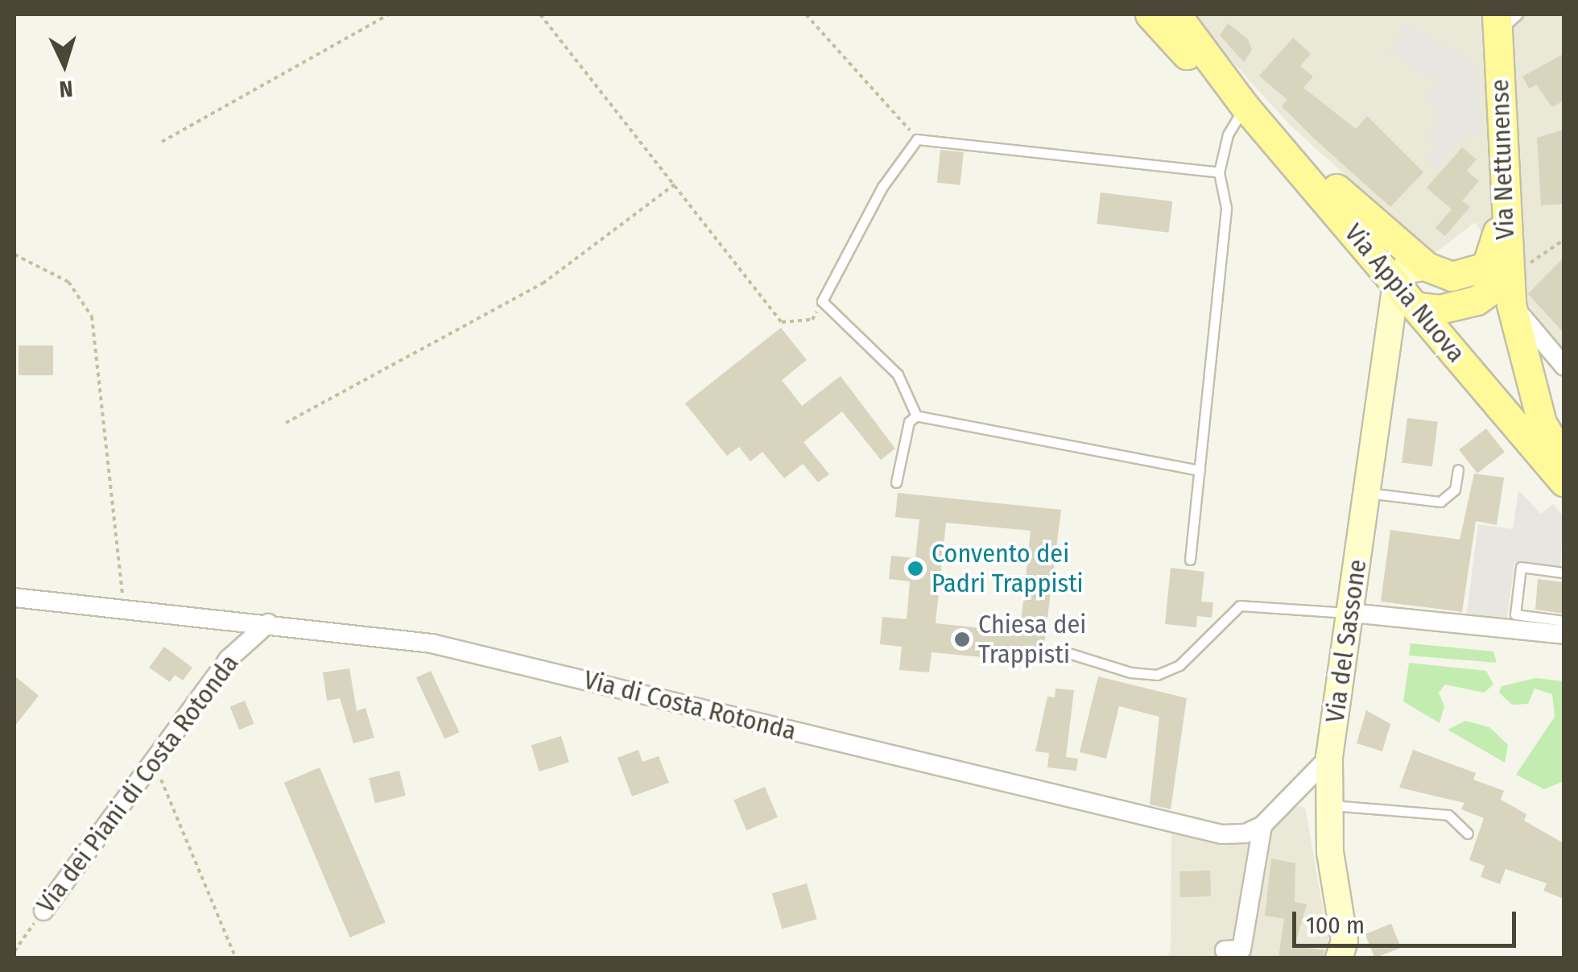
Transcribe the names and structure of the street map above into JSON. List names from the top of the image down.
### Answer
{
  "streets": {
    "main road": ["Via Nettunense", "Via Appia Nuova", "Via del Sassone"],
    "street": ["Via di Costa Rotonda", "Via dei Piani di Costa Rotonda"]
  },
  "crossings": [
    ["Via Appia Nuova", "Via del Sassone"],
    ["Via di Costa Rotonda", "Via dei Piani di Costa Rotonda"]
  ],
  "places": ["Convento dei Padri Trappisti", "Chiesa dei Trappisti"],
  "scale_bar": "100 m",
  "north": "bottom"
}
